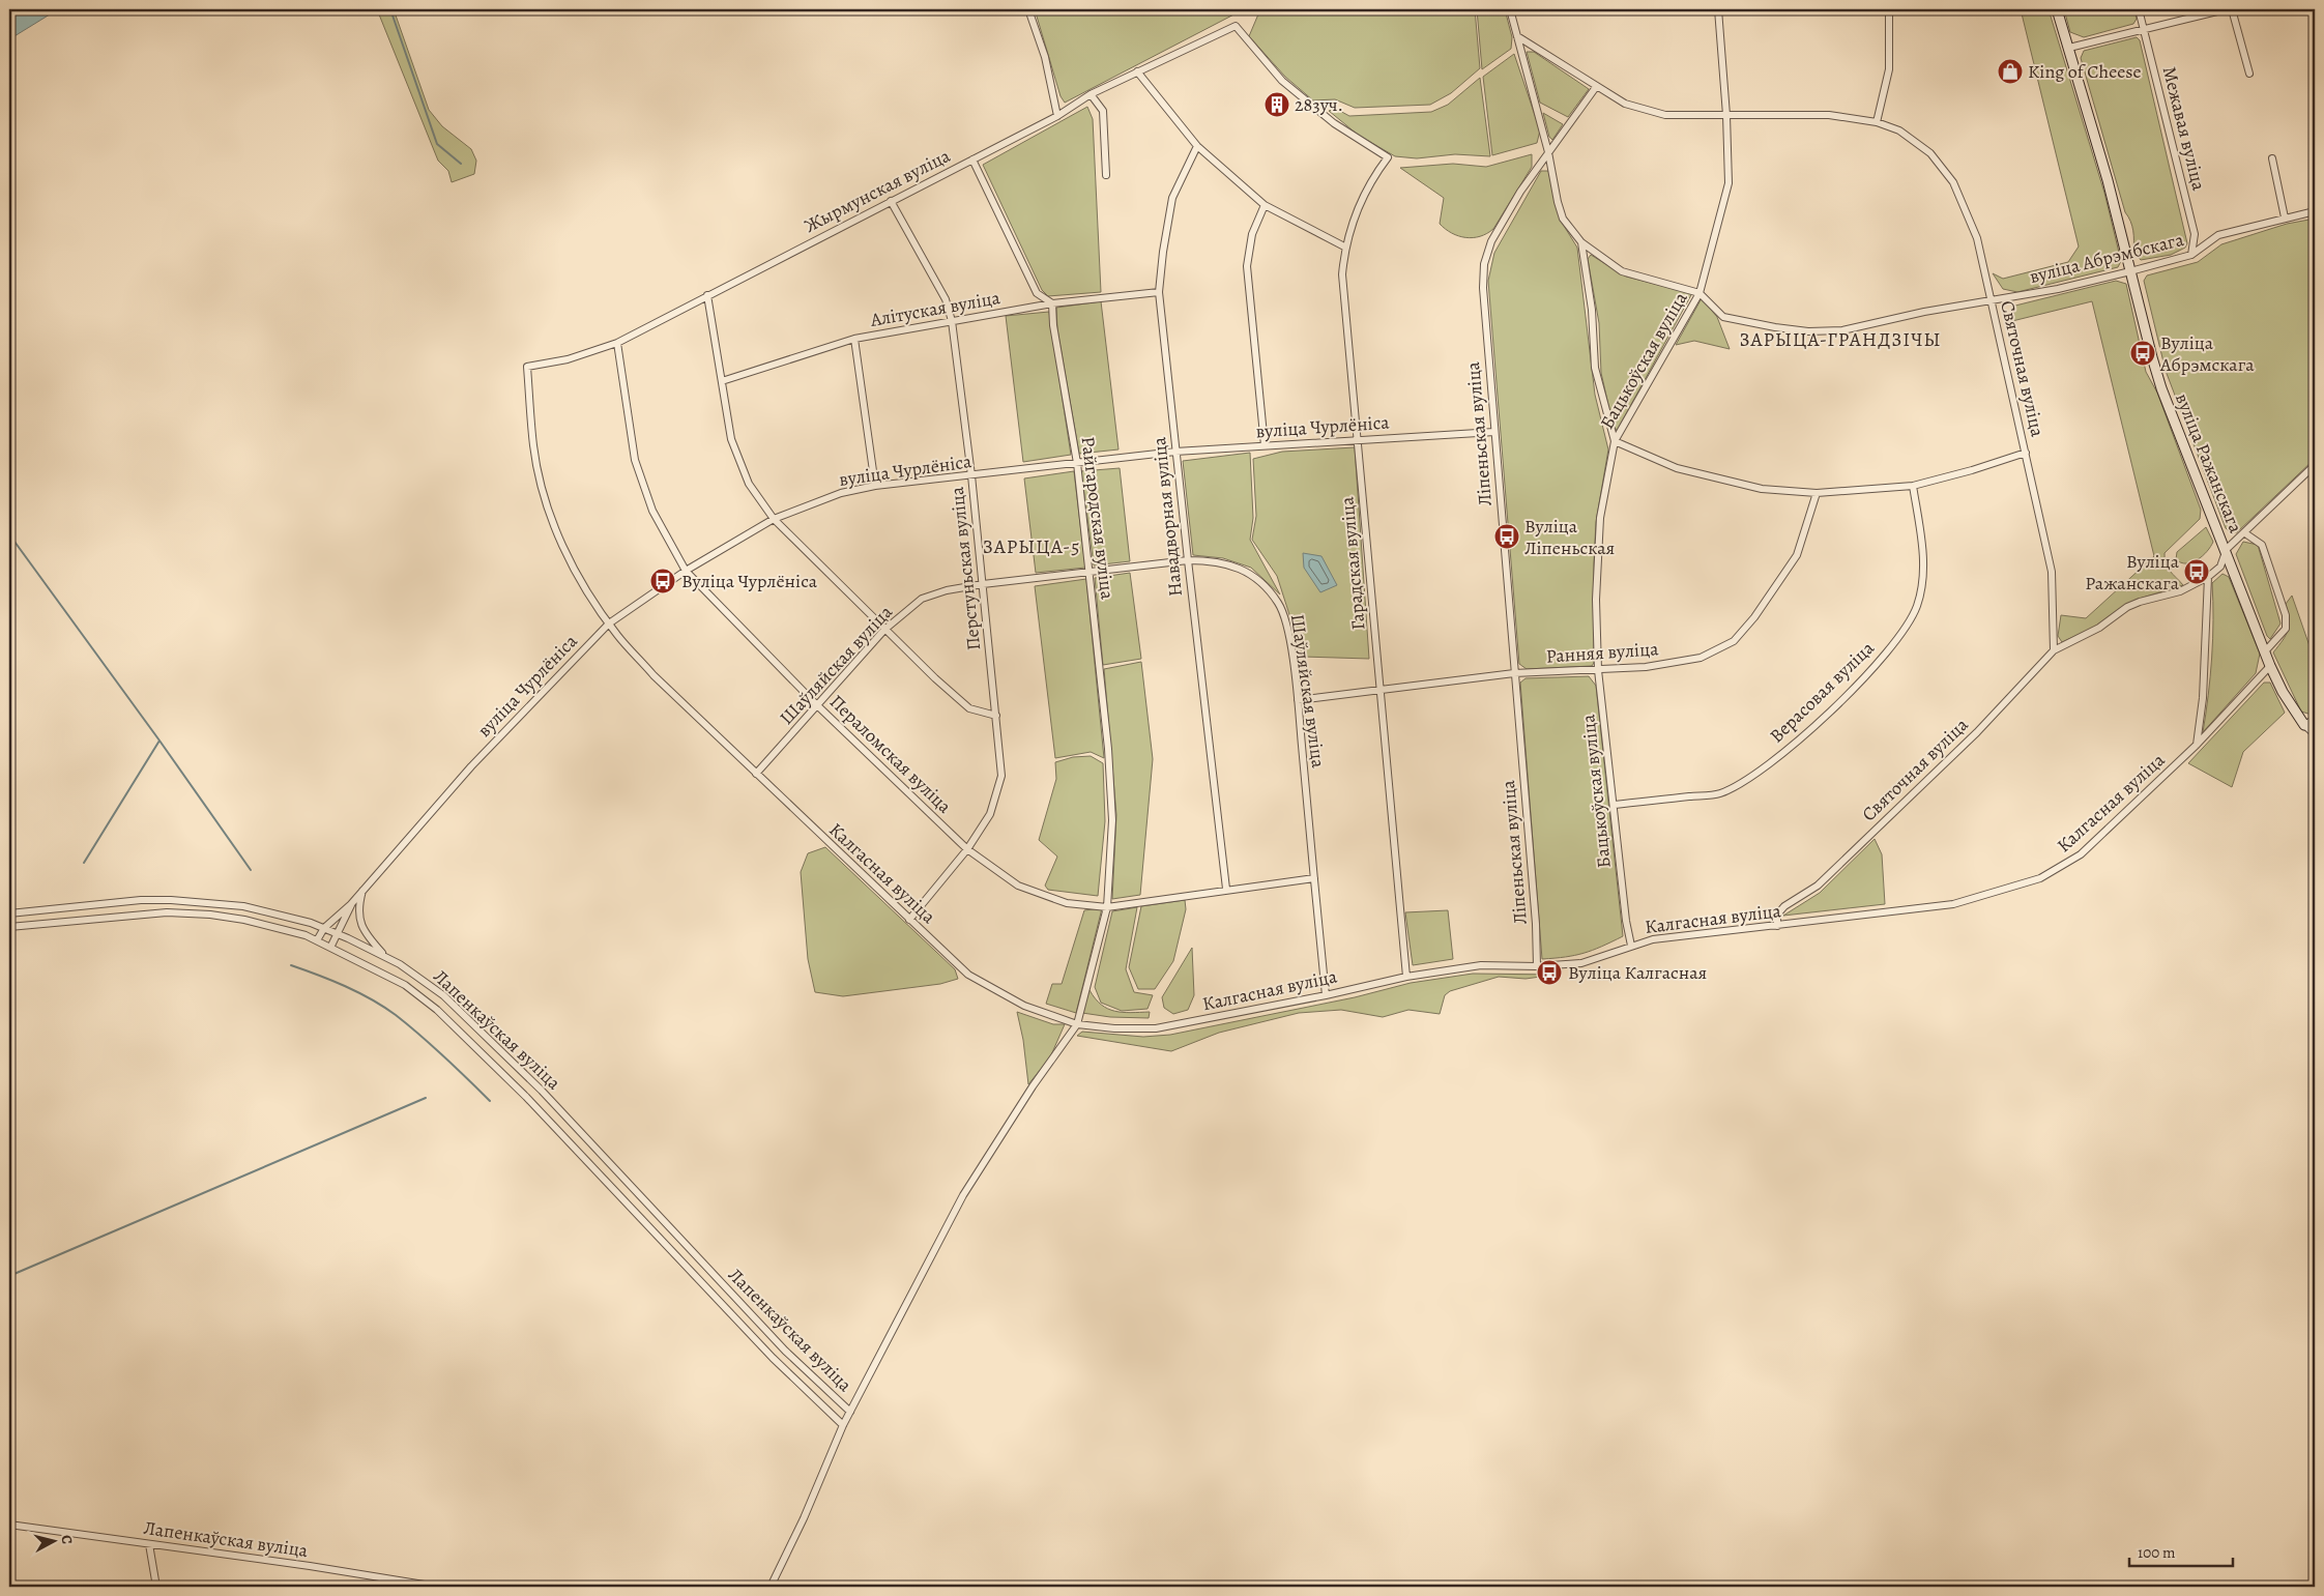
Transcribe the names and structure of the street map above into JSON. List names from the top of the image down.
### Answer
{
  "streets": {
    "street": [
      "Межавая вуліца",
      "Жырмунская вуліца",
      "вуліца Абрэмбскага",
      "Алітуская вуліца",
      "Бацькоўская вуліца",
      "Святочная вуліца",
      "вуліца Чурлёніса",
      "Ліпеньская вуліца",
      "вуліца Ражанскага",
      "Навадворная вуліца",
      "Райгародская вуліца",
      "Гарадская вуліца",
      "Перстуньская вуліца",
      "Ранняя вуліца",
      "Шаўляйская вуліца",
      "Верасовая вуліца",
      "Пераломская вуліца",
      "Калгасная вуліца",
      "Лапенкаўская вуліца"
    ]
  },
  "crossings": [
    ["Межавая вуліца", "вуліца Абрэмбскага"],
    ["Жырмунская вуліца", "Гарадская вуліца"],
    ["Жырмунская вуліца", "Перстуньская вуліца"],
    ["Жырмунская вуліца", "Пераломская вуліца"],
    ["Жырмунская вуліца", "Калгасная вуліца"],
    ["вуліца Абрэмбскага", "Бацькоўская вуліца"],
    ["вуліца Абрэмбскага", "Святочная вуліца"],
    ["вуліца Абрэмбскага", "вуліца Ражанскага"],
    ["Алітуская вуліца", "Навадворная вуліца"],
    ["Алітуская вуліца", "Райгародская вуліца"],
    ["Алітуская вуліца", "Перстуньская вуліца"],
    ["Бацькоўская вуліца", "Святочная вуліца"],
    ["Бацькоўская вуліца", "Ранняя вуліца"],
    ["Бацькоўская вуліца", "Верасовая вуліца"],
    ["Бацькоўская вуліца", "Калгасная вуліца"],
    ["Святочная вуліца", "Ліпеньская вуліца"],
    ["Святочная вуліца", "Калгасная вуліца"],
    ["вуліца Чурлёніса", "Ліпеньская вуліца"],
    ["вуліца Чурлёніса", "Навадворная вуліца"],
    ["вуліца Чурлёніса", "Райгародская вуліца"],
    ["вуліца Чурлёніса", "Гарадская вуліца"],
    ["вуліца Чурлёніса", "Перстуньская вуліца"],
    ["вуліца Чурлёніса", "Пераломская вуліца"],
    ["вуліца Чурлёніса", "Калгасная вуліца"],
    ["Ліпеньская вуліца", "Ранняя вуліца"],
    ["Ліпеньская вуліца", "Калгасная вуліца"],
    ["вуліца Ражанскага", "Калгасная вуліца"],
    ["Навадворная вуліца", "Шаўляйская вуліца"],
    ["Навадворная вуліца", "Пераломская вуліца"],
    ["Райгародская вуліца", "Шаўляйская вуліца"],
    ["Райгародская вуліца", "Пераломская вуліца"],
    ["Райгародская вуліца", "Калгасная вуліца"],
    ["Гарадская вуліца", "Ранняя вуліца"],
    ["Гарадская вуліца", "Калгасная вуліца"],
    ["Перстуньская вуліца", "Шаўляйская вуліца"],
    ["Перстуньская вуліца", "Пераломская вуліца"],
    ["Перстуньская вуліца", "Калгасная вуліца"],
    ["Ранняя вуліца", "Шаўляйская вуліца"],
    ["Шаўляйская вуліца", "Пераломская вуліца"],
    ["Шаўляйская вуліца", "Калгасная вуліца"]
  ],
  "districts": ["ЗАРЫЦА-ГРАНДЗІЧЫ", "ЗАРЫЦА-5"],
  "places": {
    "shop": ["King of Cheese"],
    "building": ["283уч."],
    "bus stop": [
      "Вуліца Абрэмскага",
      "Вуліца Ліпеньская",
      "Вуліца Ражанскага",
      "Вуліца Чурлёніса",
      "Вуліца Калгасная"
    ]
  },
  "scale_bar": "100 m",
  "north": "right"
}
